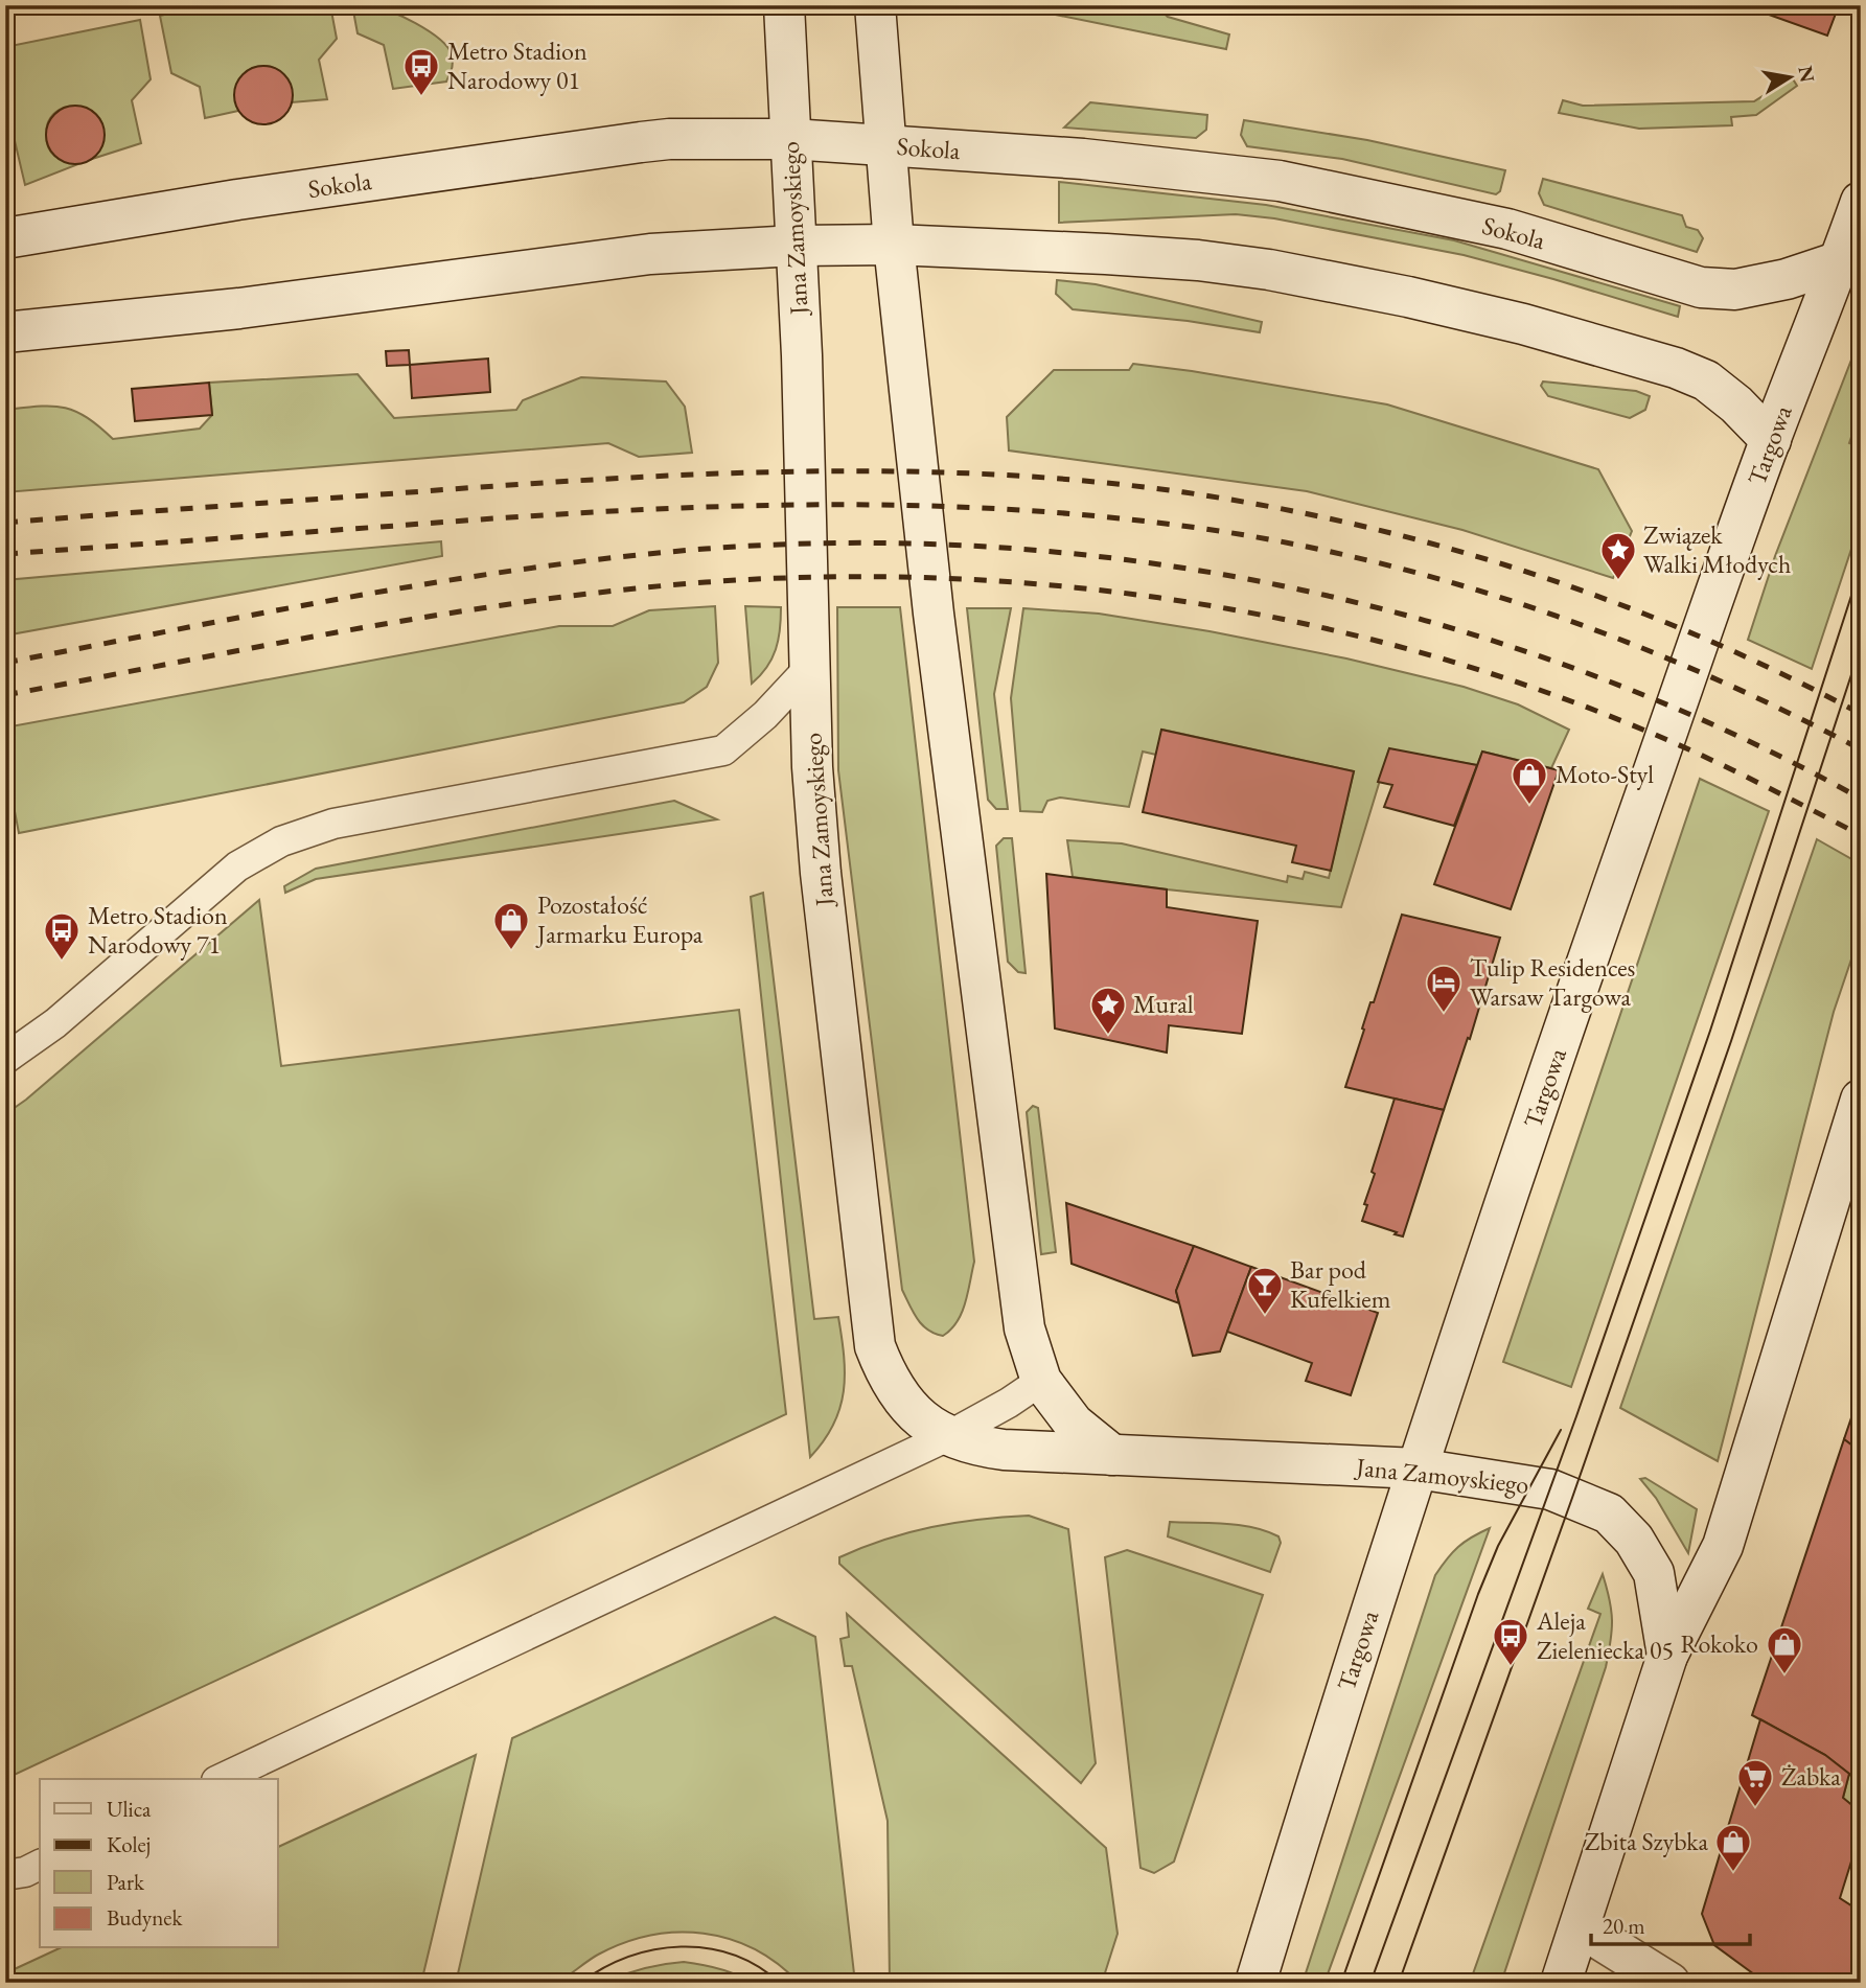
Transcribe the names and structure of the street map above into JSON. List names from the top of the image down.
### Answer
{
  "streets": {
    "street": ["Sokola", "Jana Zamoyskiego", "Targowa"]
  },
  "crossings": [
    ["Sokola", "Jana Zamoyskiego"],
    ["Sokola", "Targowa"],
    ["Jana Zamoyskiego", "Targowa"]
  ],
  "places": {
    "bus stop": ["Metro Stadion Narodowy 01", "Metro Stadion Narodowy 71", "Aleja Zieleniecka 05"],
    "place": ["Związek Walki Młodych", "Mural"],
    "shop": [
      "Moto-Styl",
      "Pozostałość Jarmarku Europa",
      "Rokoko",
      "Zbita Szybka"
    ],
    "hotel": ["Tulip Residences Warsaw Targowa"],
    "bar": ["Bar pod Kufelkiem"],
    "supermarket": ["Żabka"]
  },
  "legend": [
    "Ulica",
    "Kolej",
    "Park",
    "Budynek"
  ],
  "scale_bar": "20 m",
  "north": "right"
}
